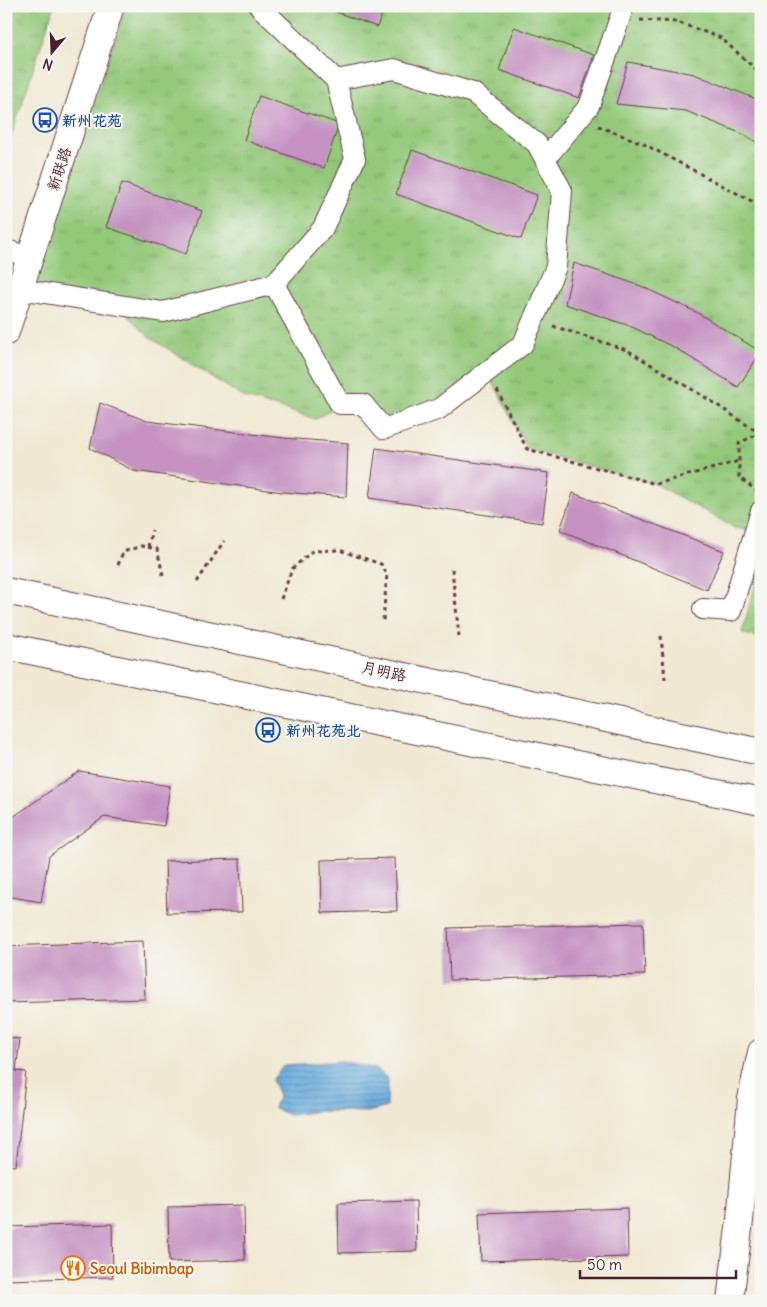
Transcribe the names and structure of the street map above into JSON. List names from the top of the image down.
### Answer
{
  "streets": {
    "street": ["新联路", "月明路"]
  },
  "places": {
    "bus stop": ["新州花苑", "新州花苑北"],
    "restaurant": ["Seoul Bibimbap"]
  },
  "scale_bar": "50 m",
  "north": "bottom"
}
